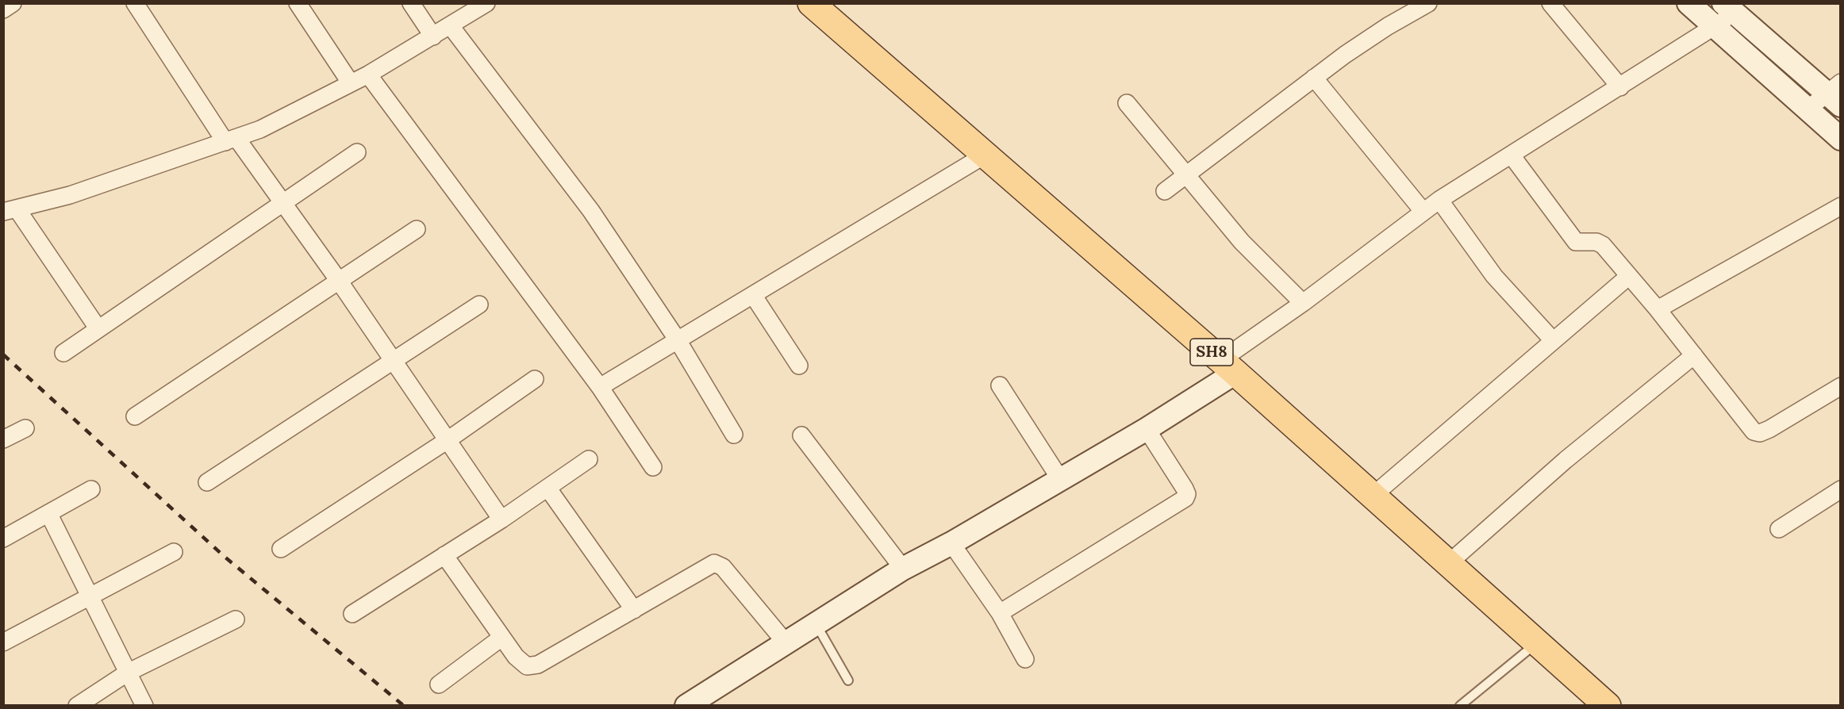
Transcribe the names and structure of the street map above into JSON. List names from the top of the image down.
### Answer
{
  "streets": {
    "main road": ["SH8"]
  }
}
